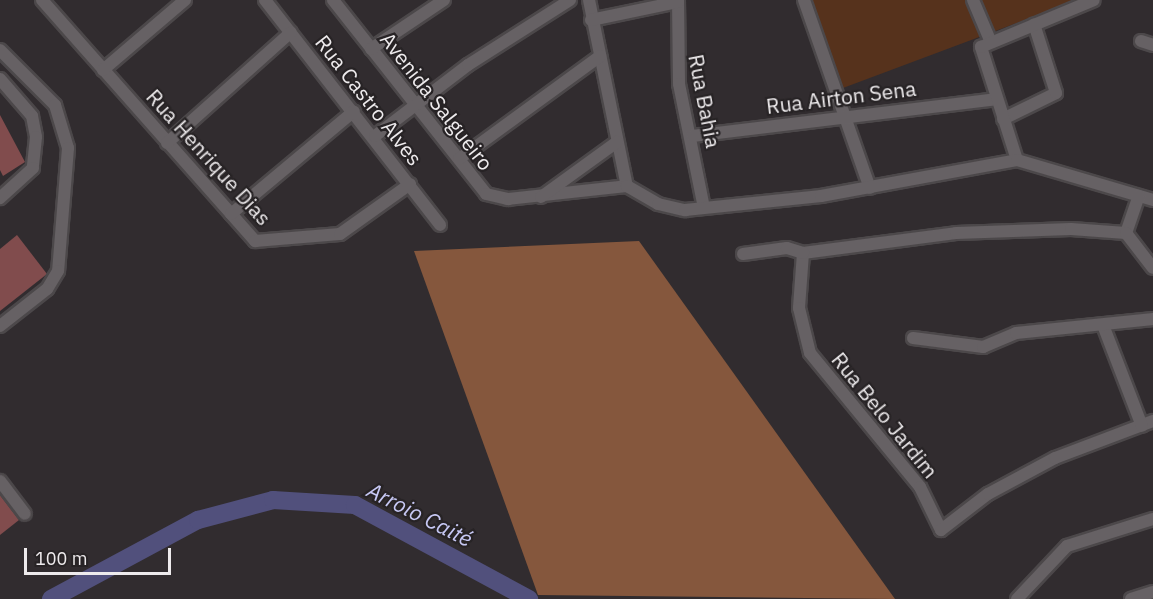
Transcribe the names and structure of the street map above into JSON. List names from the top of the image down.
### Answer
{
  "streets": {
    "street": [
      "Rua Airton Sena",
      "Rua Castro Alves",
      "Avenida Salgueiro",
      "Rua Bahia",
      "Rua Henrique Dias",
      "Rua Belo Jardim"
    ]
  },
  "crossings": [
    ["Rua Airton Sena", "Rua Bahia"],
    ["Rua Castro Alves", "Rua Henrique Dias"]
  ],
  "water": ["Arroio Caité"],
  "scale_bar": "100 m"
}
